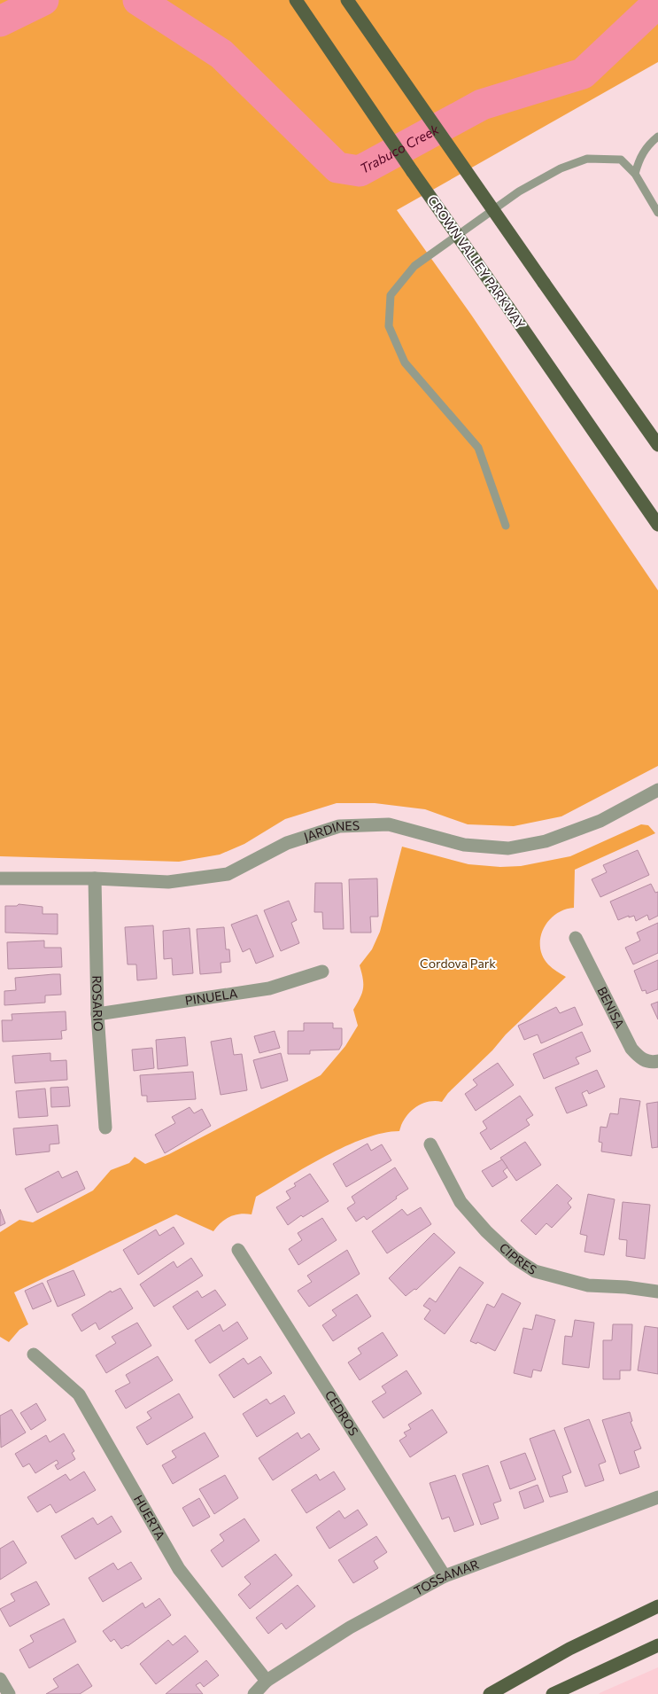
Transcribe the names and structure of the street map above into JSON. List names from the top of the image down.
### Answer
{
  "streets": {
    "main road": ["CROWN VALLEY PARKWAY"],
    "street": [
      "JARDINES",
      "PINUELA",
      "ROSARIO",
      "BENISA",
      "CIPRES",
      "CEDROS",
      "HUERTA",
      "TOSSAMAR"
    ]
  },
  "crossings": [
    ["JARDINES", "ROSARIO"],
    ["PINUELA", "ROSARIO"],
    ["CEDROS", "TOSSAMAR"],
    ["HUERTA", "TOSSAMAR"]
  ],
  "water": ["Trabuco Creek"],
  "parks": ["Cordova Park"]
}
